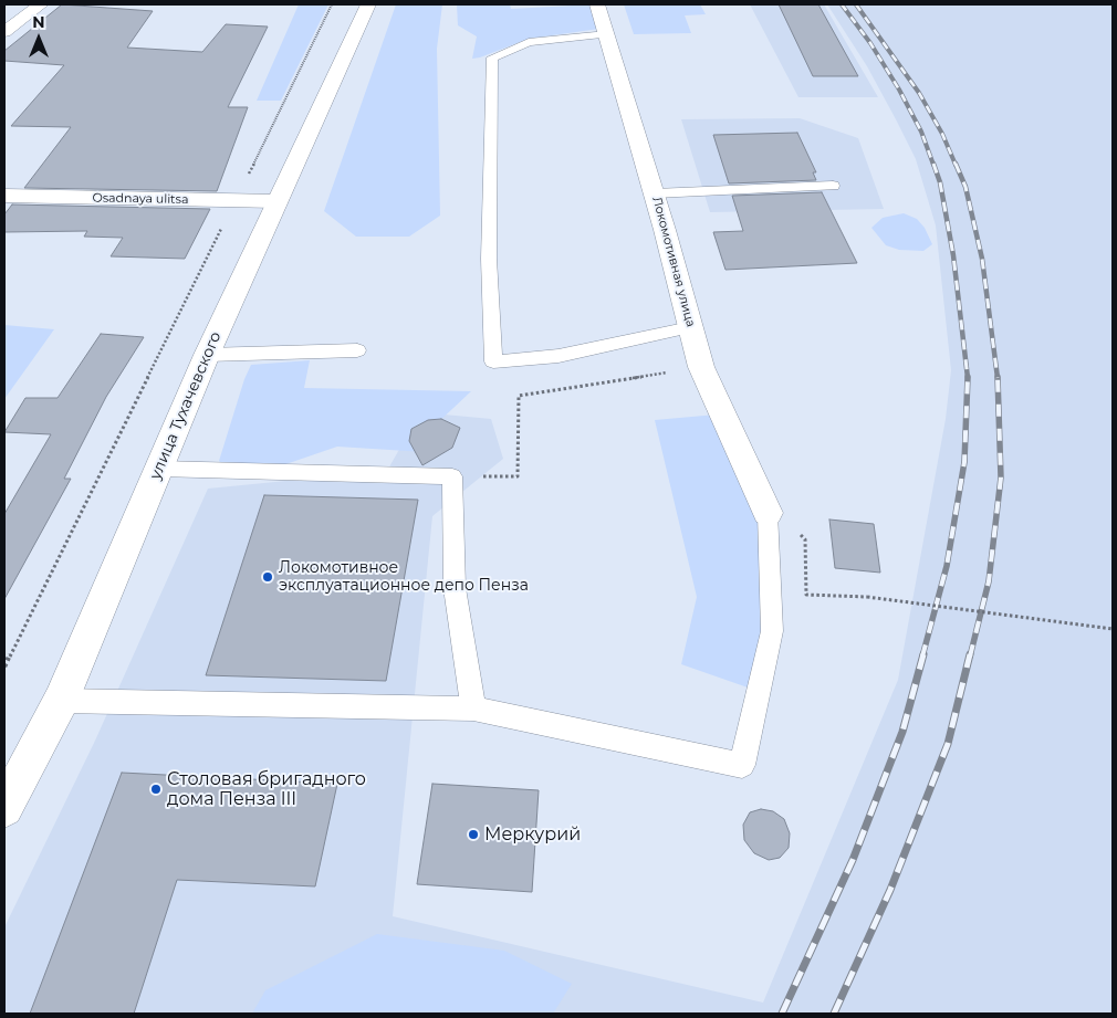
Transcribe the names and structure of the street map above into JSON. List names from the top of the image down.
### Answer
{
  "streets": {
    "street": ["Osadnaya ulitsa", "Локомотивная улица", "улица Тухачевского"]
  },
  "crossings": [
    ["Osadnaya ulitsa", "улица Тухачевского"]
  ],
  "places": ["Локомотивное эксплуатационное депо Пенза", "Столовая бригадного дома Пенза III", "Меркурий"],
  "north": "top"
}
